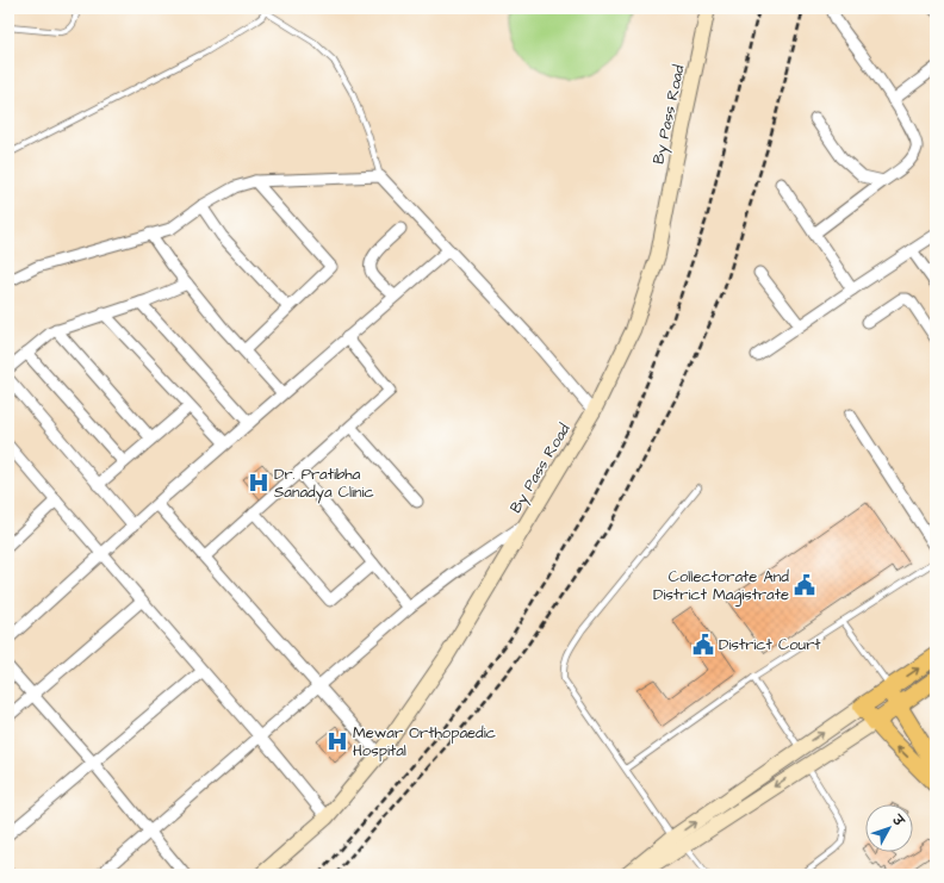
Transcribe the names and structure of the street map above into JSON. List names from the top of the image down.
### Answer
{
  "streets": {
    "street": ["By Pass Road"]
  },
  "places": {
    "hospital": ["Dr. Pratibha Sanadya Clinic", "Mewar Orthopaedic Hospital"],
    "public building": ["Collectorate And District Magistrate", "District Court"]
  },
  "north": "top right"
}
